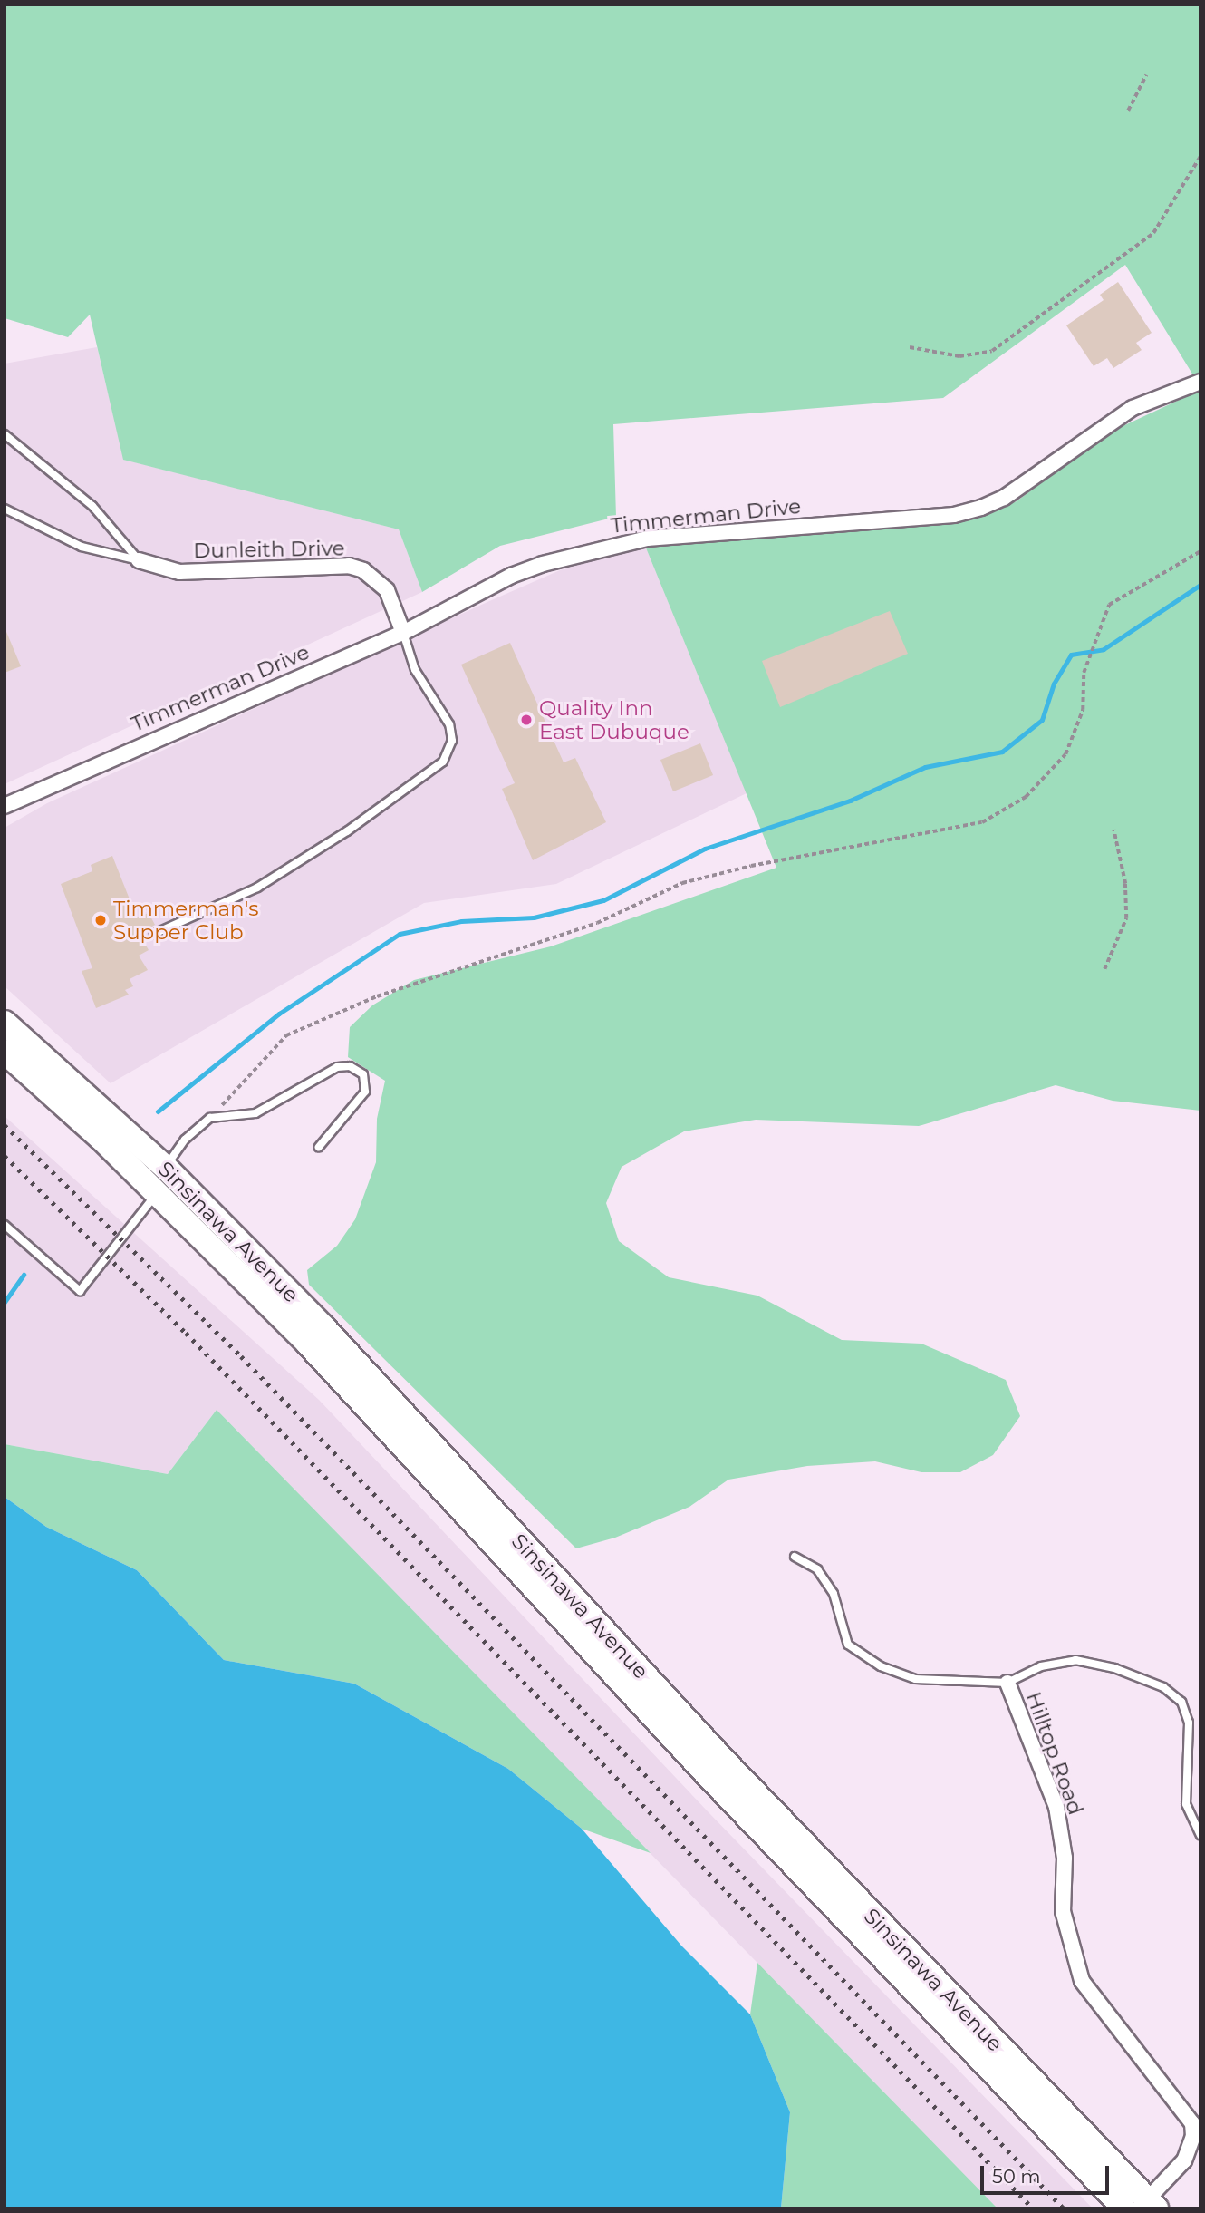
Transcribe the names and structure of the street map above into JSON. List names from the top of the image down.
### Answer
{
  "streets": {
    "highway": ["Sinsinawa Avenue"],
    "street": ["Timmerman Drive", "Dunleith Drive", "Hilltop Road"]
  },
  "crossings": [
    ["Timmerman Drive", "Dunleith Drive"],
    ["Sinsinawa Avenue", "Hilltop Road"]
  ],
  "places": ["Quality Inn East Dubuque", "Timmerman's Supper Club"],
  "scale_bar": "50 m"
}
